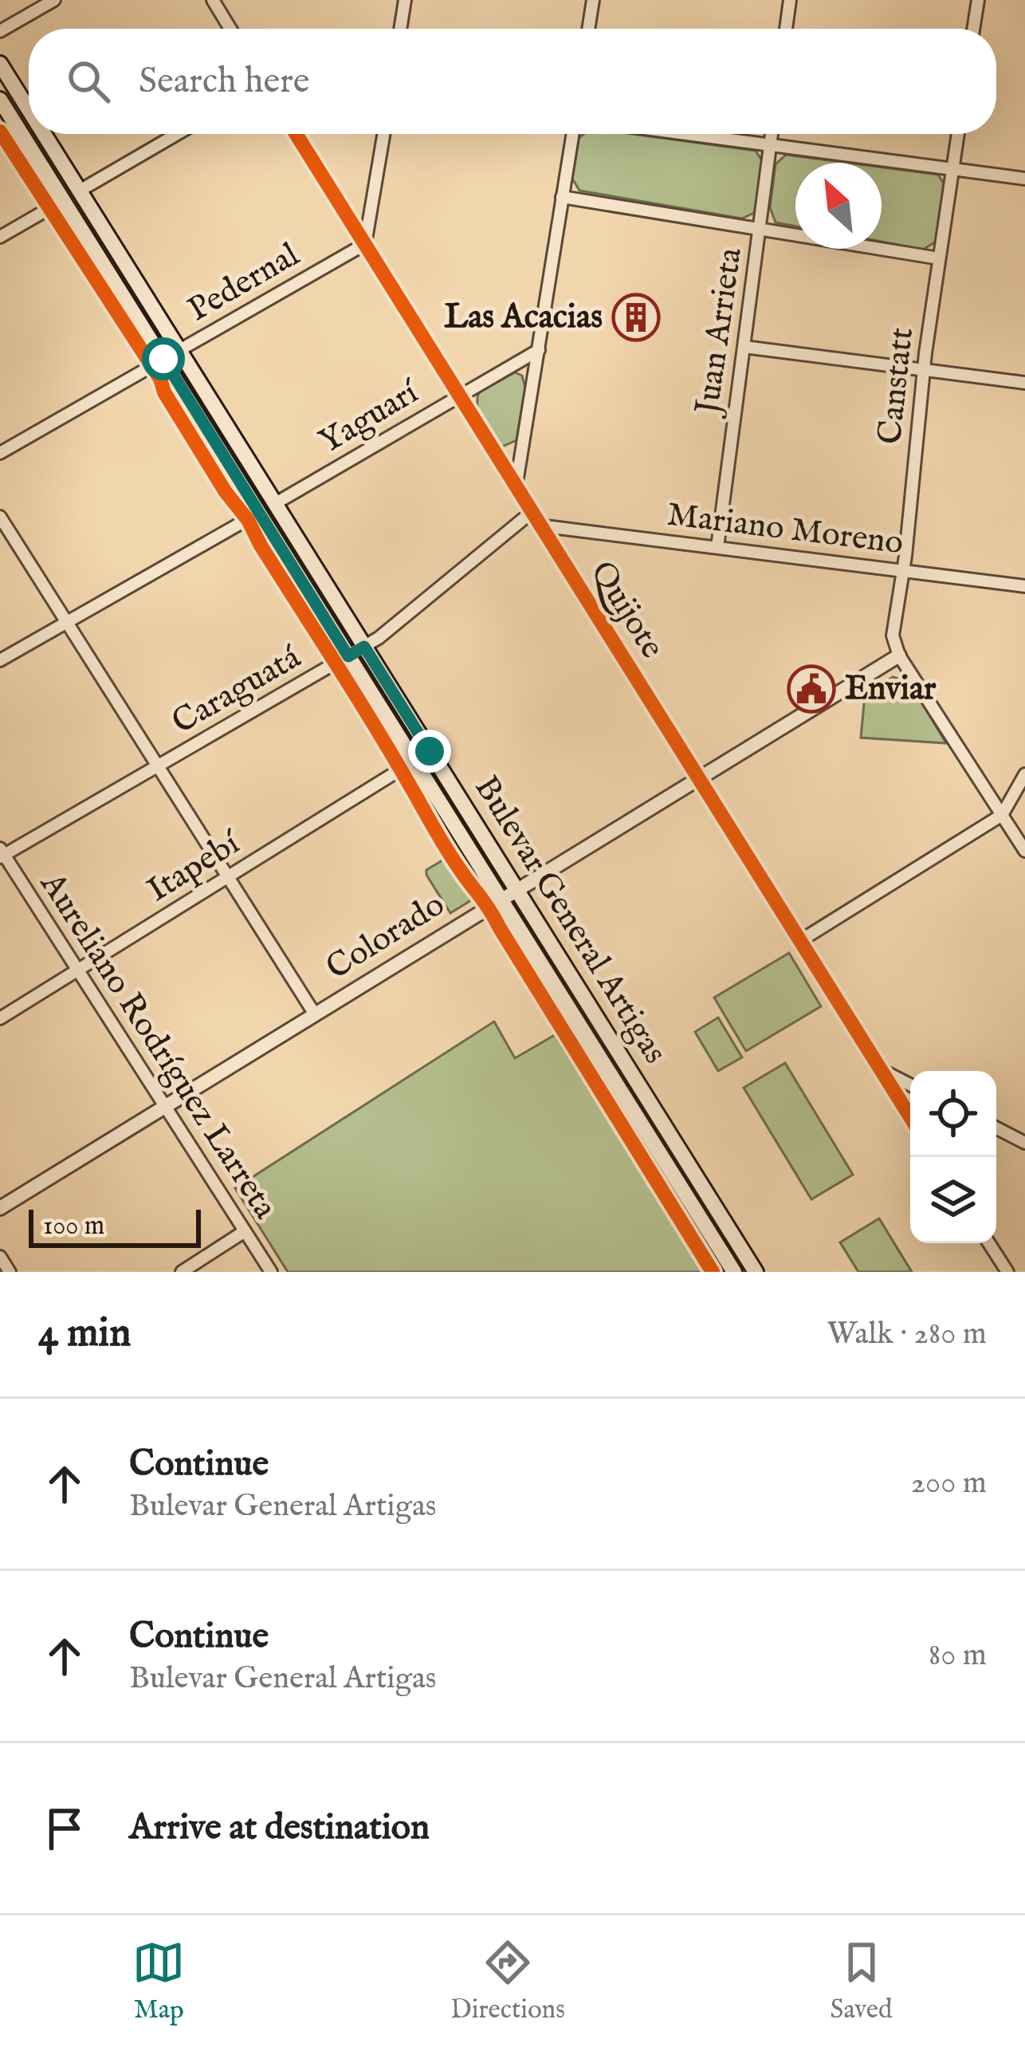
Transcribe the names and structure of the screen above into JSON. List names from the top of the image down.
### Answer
{
  "streets": {
    "main road": ["Bulevar General Artigas"],
    "street": [
      "Pedernal",
      "Juan Arrieta",
      "Canstatt",
      "Yaguarí",
      "Mariano Moreno",
      "Quijote",
      "Caraguatá",
      "Itapebí",
      "Colorado",
      "Aureliano Rodríguez Larreta"
    ]
  },
  "crossings": [
    ["Pedernal", "Quijote"],
    ["Pedernal", "Bulevar General Artigas"],
    ["Juan Arrieta", "Mariano Moreno"],
    ["Canstatt", "Mariano Moreno"],
    ["Canstatt", "Colorado"],
    ["Yaguarí", "Quijote"],
    ["Yaguarí", "Bulevar General Artigas"],
    ["Mariano Moreno", "Quijote"],
    ["Quijote", "Caraguatá"],
    ["Quijote", "Colorado"],
    ["Caraguatá", "Bulevar General Artigas"],
    ["Caraguatá", "Aureliano Rodríguez Larreta"],
    ["Itapebí", "Bulevar General Artigas"],
    ["Itapebí", "Aureliano Rodríguez Larreta"],
    ["Bulevar General Artigas", "Colorado"],
    ["Colorado", "Aureliano Rodríguez Larreta"]
  ],
  "places": {
    "building": ["Las Acacias"],
    "public building": ["Enviar"]
  },
  "scale_bar": "100 m",
  "north": "top left",
  "page": {
    "search": "Search here",
    "scale": "100 m",
    "heading": ["4 min", "Walk · 280 m"],
    "list": [
      ["Continue", "Bulevar General Artigas", "200 m"],
      ["Continue", "Bulevar General Artigas", "80 m"],
      "Arrive at destination"
    ],
    "nav": ["Map", "Directions", "Saved"]
  }
}
